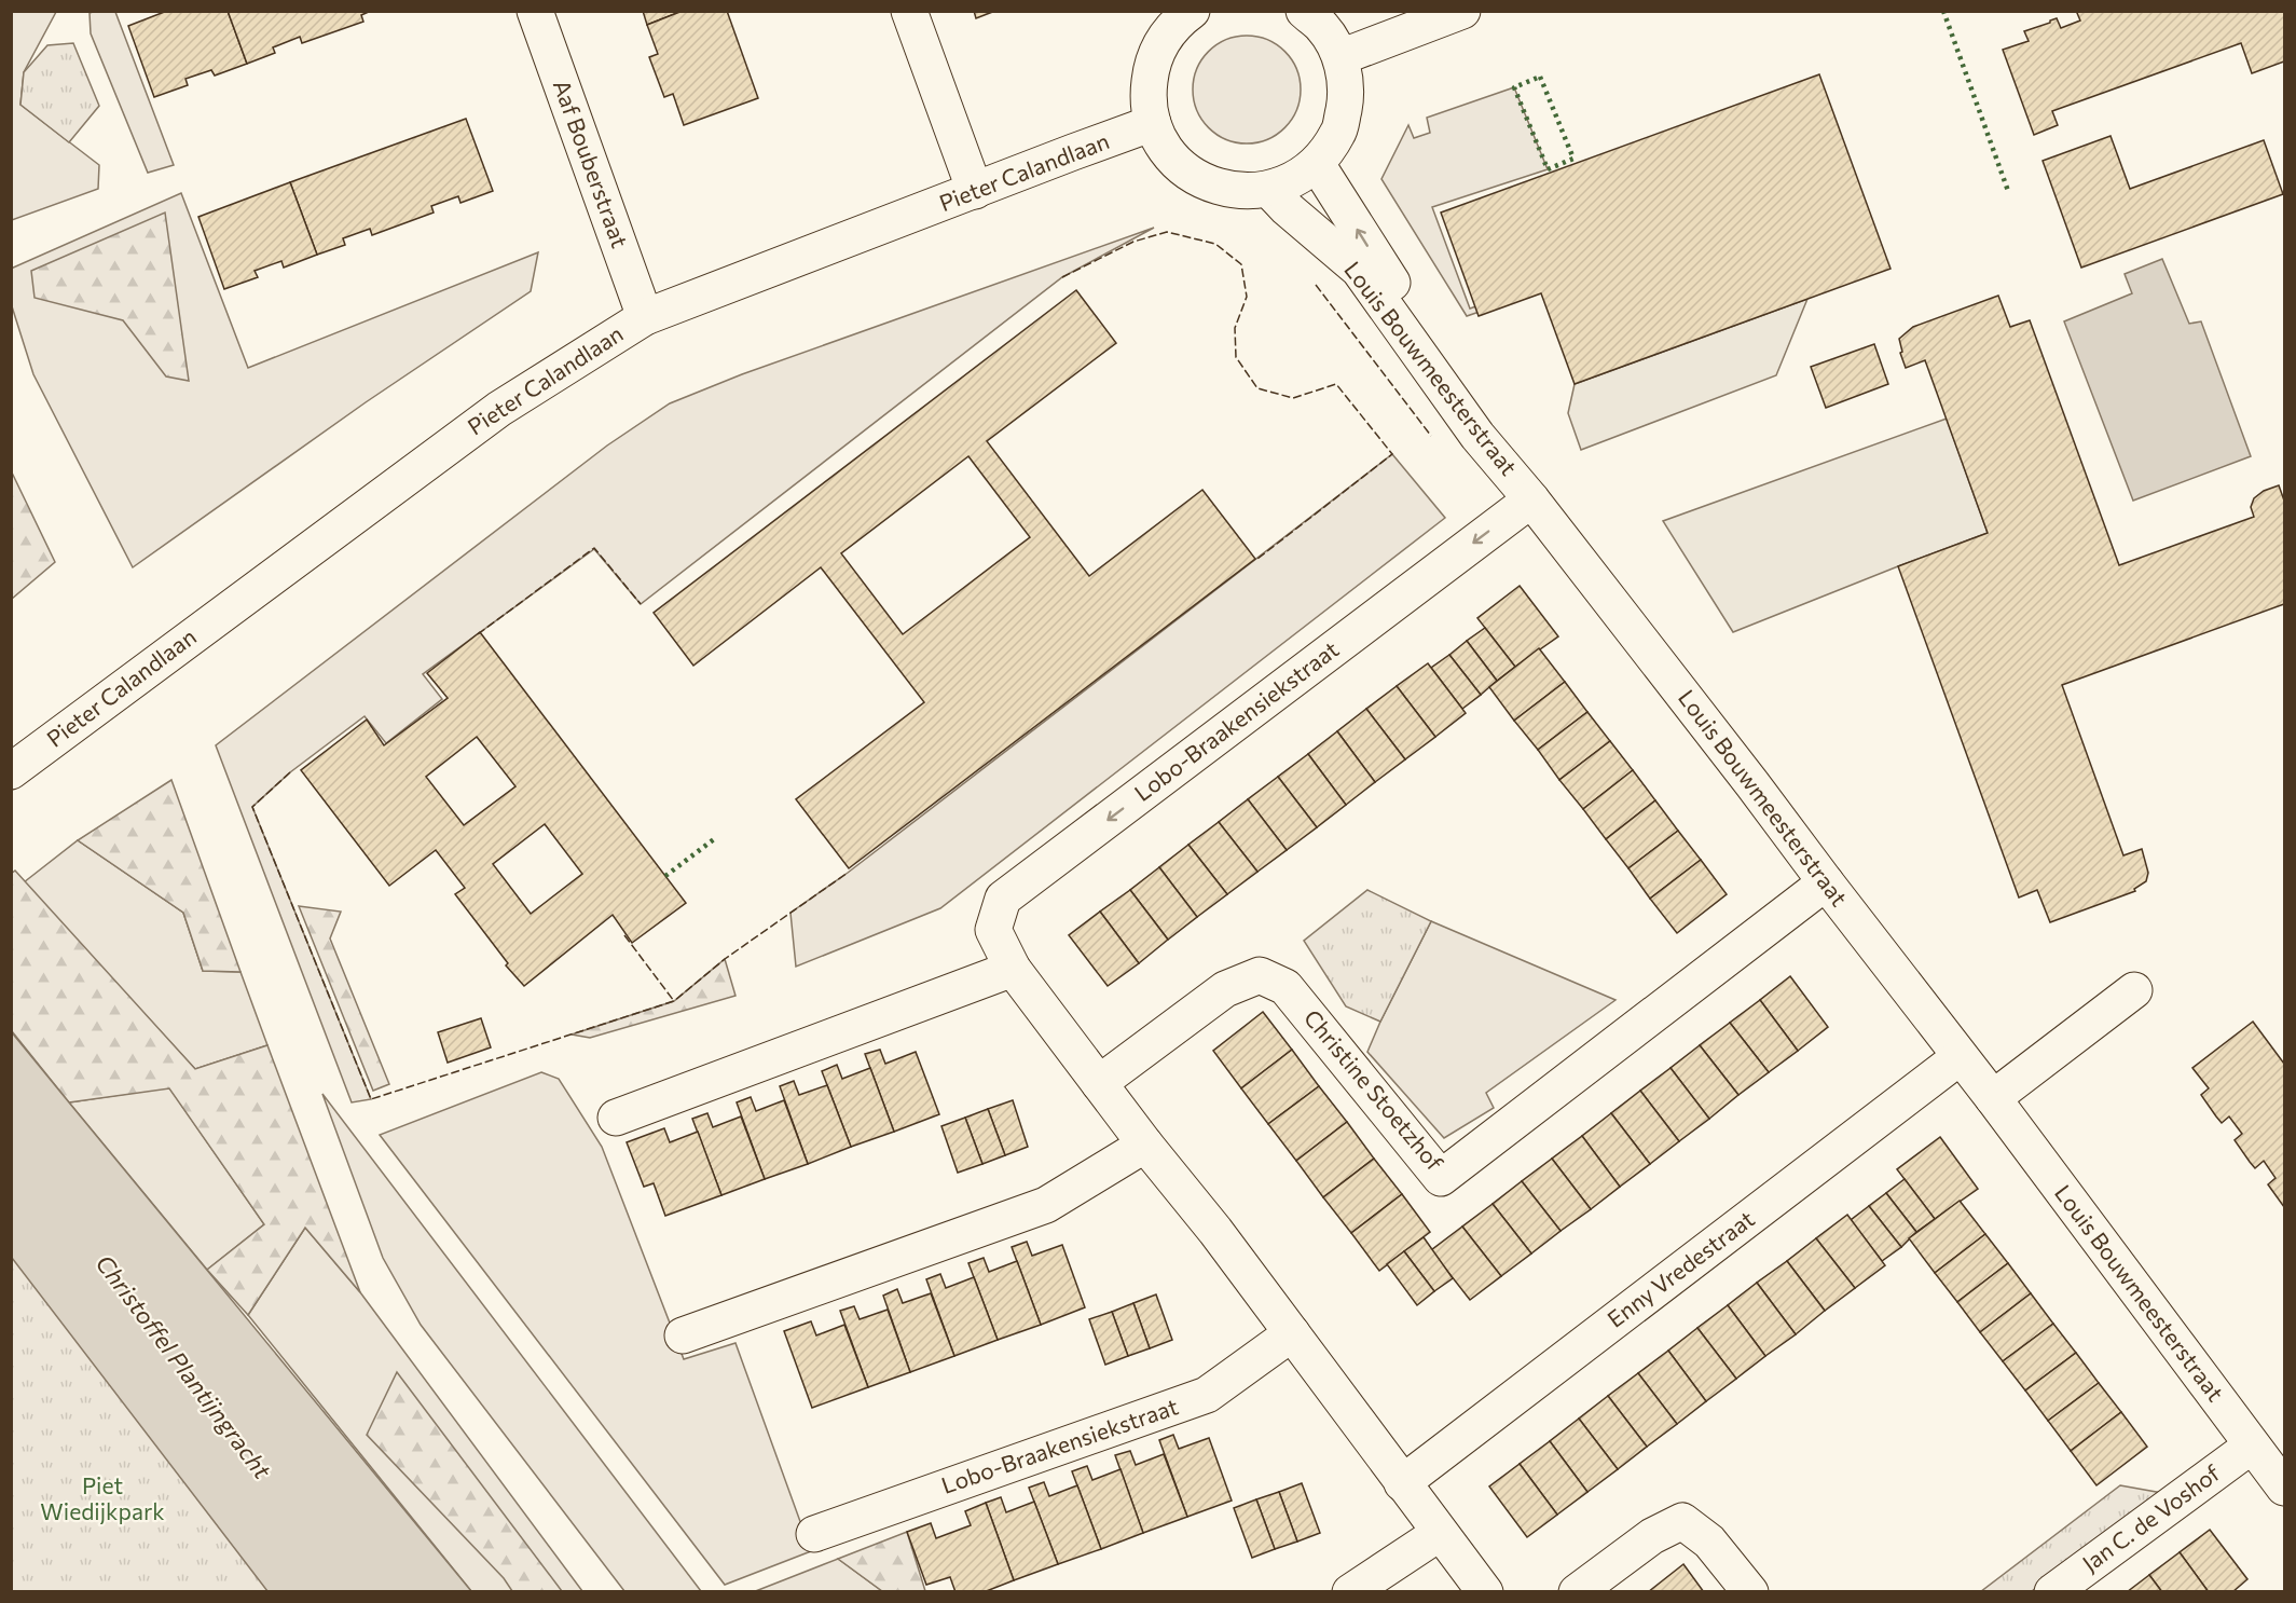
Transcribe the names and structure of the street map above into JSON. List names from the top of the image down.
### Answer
{
  "streets": {
    "street": [
      "Aaf Bouberstraat",
      "Pieter Calandlaan",
      "Louis Bouwmeesterstraat",
      "Lobo-Braakensiekstraat",
      "Christine Stoetzhof",
      "Enny Vredestraat",
      "Jan C. de Voshof"
    ]
  },
  "crossings": [
    ["Aaf Bouberstraat", "Pieter Calandlaan"],
    ["Louis Bouwmeesterstraat", "Lobo-Braakensiekstraat"],
    ["Louis Bouwmeesterstraat", "Christine Stoetzhof"],
    ["Louis Bouwmeesterstraat", "Enny Vredestraat"],
    ["Louis Bouwmeesterstraat", "Jan C. de Voshof"],
    ["Lobo-Braakensiekstraat", "Christine Stoetzhof"],
    ["Lobo-Braakensiekstraat", "Enny Vredestraat"]
  ],
  "water": ["Christoffel Plantijngracht"],
  "parks": ["Piet Wiedijkpark"]
}
